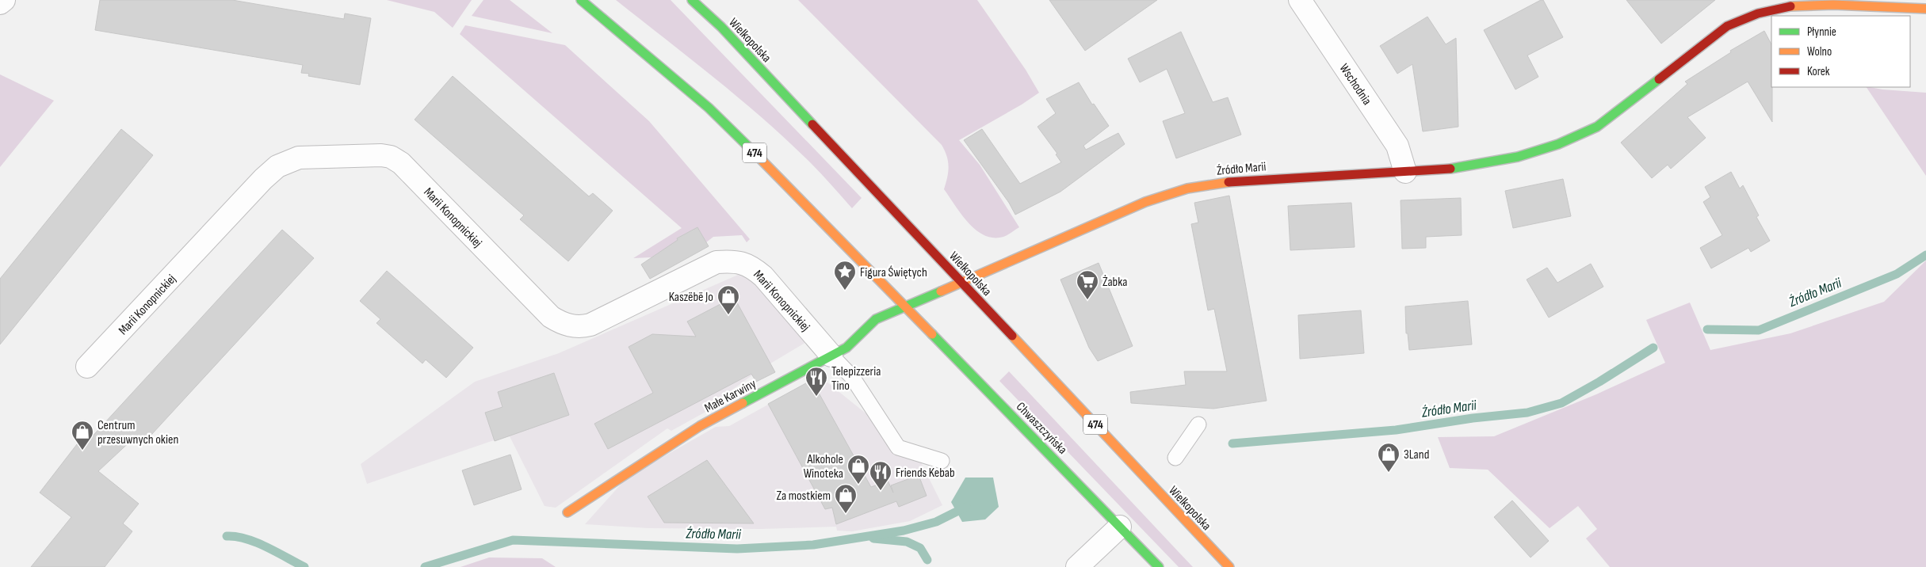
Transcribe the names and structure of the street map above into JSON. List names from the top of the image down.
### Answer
{
  "streets": {
    "main road": [
      "Wielkopolska",
      "474",
      "Źródło Marii",
      "Małe Karwiny",
      "Chwaszczyńska"
    ],
    "street": ["Wschodnia", "Marii Konopnickiej"]
  },
  "crossings": [
    ["Wielkopolska", "Źródło Marii"],
    ["Wschodnia", "Źródło Marii"],
    ["474", "Źródło Marii"],
    ["474", "Małe Karwiny"],
    ["474", "Chwaszczyńska"],
    ["Źródło Marii", "Małe Karwiny"],
    ["Źródło Marii", "Chwaszczyńska"],
    ["Marii Konopnickiej", "Małe Karwiny"],
    ["Małe Karwiny", "Chwaszczyńska"]
  ],
  "water": ["Źródło Marii"],
  "places": {
    "place": ["Figura Świętych"],
    "supermarket": ["Żabka"],
    "shop": [
      "Kaszëbë Jo",
      "Centrum przesuwnych okien",
      "3Land",
      "Alkohole Winoteka",
      "Za mostkiem"
    ],
    "restaurant": ["Telepizzeria Tino", "Friends Kebab"]
  },
  "legend": ["Płynnie", "Wolno", "Korek"]
}
